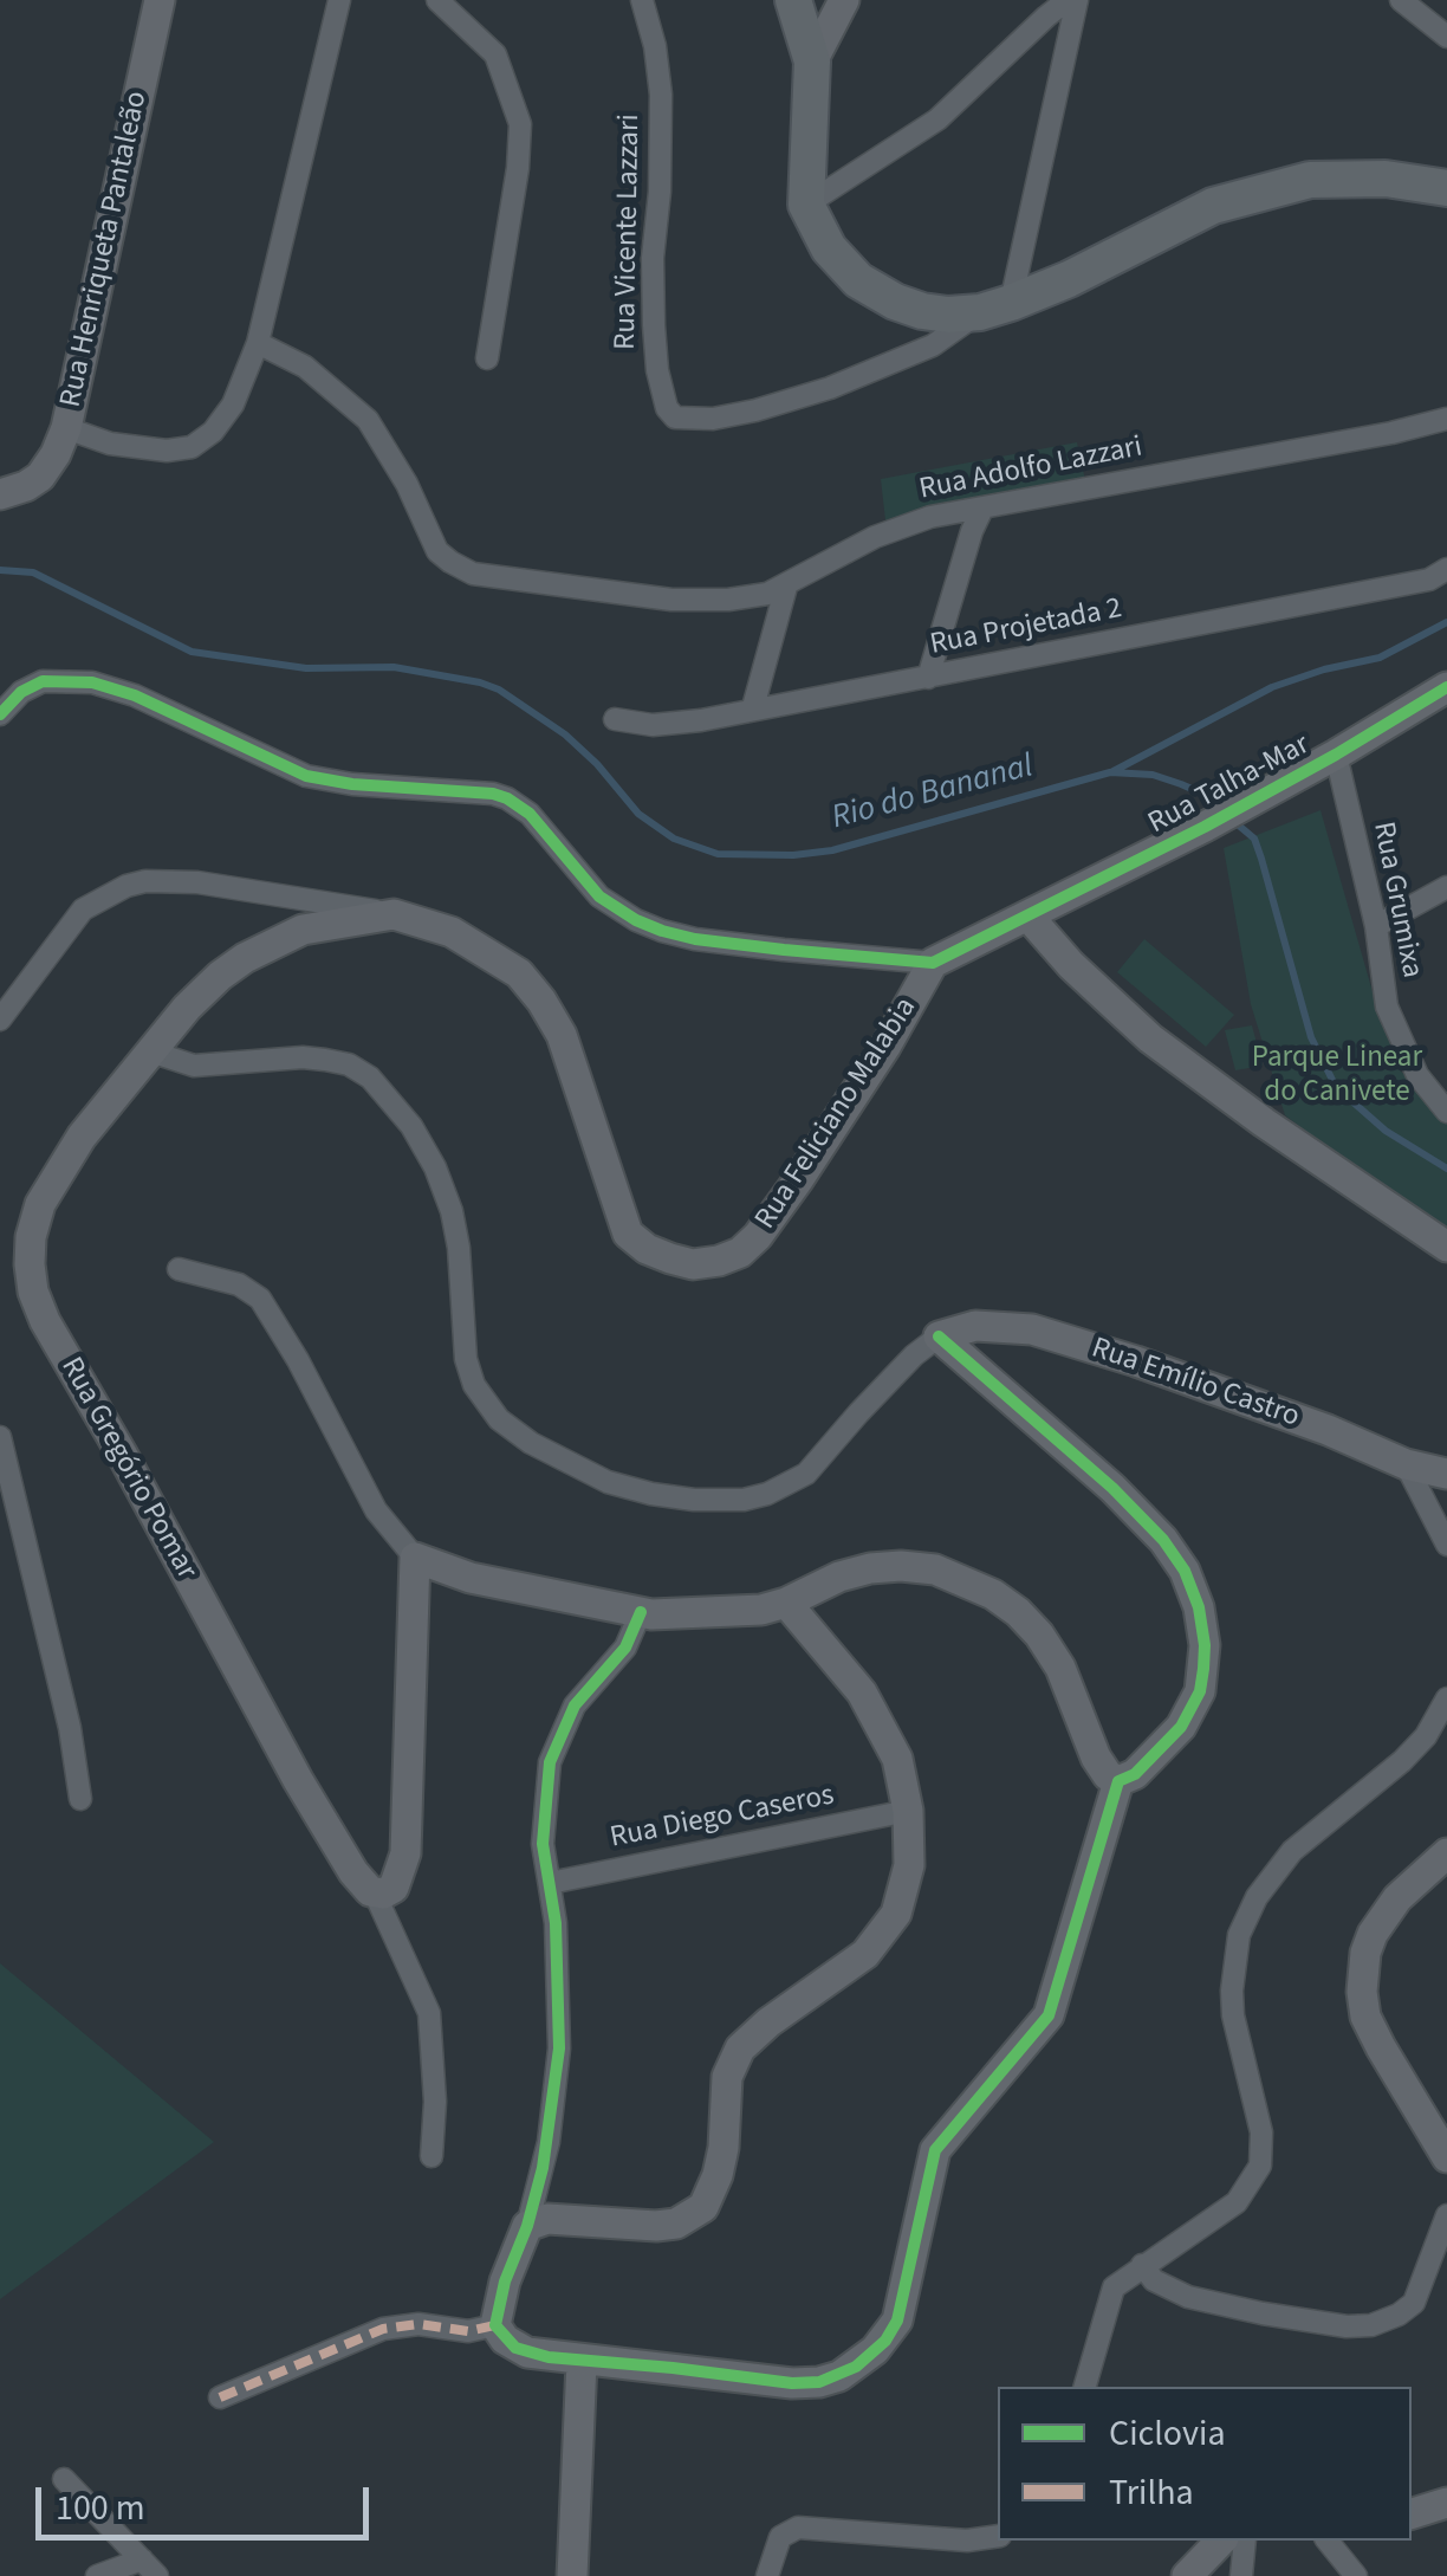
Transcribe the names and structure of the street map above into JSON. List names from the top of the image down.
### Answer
{
  "streets": {
    "street": [
      "Rua Vicente Lazzari",
      "Rua Henriqueta Pantaleão",
      "Rua Adolfo Lazzari",
      "Rua Projetada 2",
      "Rua Talha-Mar",
      "Rua Grumixa",
      "Rua Feliciano Malabia",
      "Rua Emílio Castro",
      "Rua Gregório Pomar",
      "Rua Diego Caseros"
    ]
  },
  "crossings": [
    ["Rua Talha-Mar", "Rua Grumixa"],
    ["Rua Talha-Mar", "Rua Feliciano Malabia"],
    ["Rua Feliciano Malabia", "Rua Gregório Pomar"]
  ],
  "water": ["Rio do Bananal"],
  "parks": ["Parque Linear do Canivete"],
  "legend": ["Ciclovia", "Trilha"],
  "scale_bar": "100 m"
}
